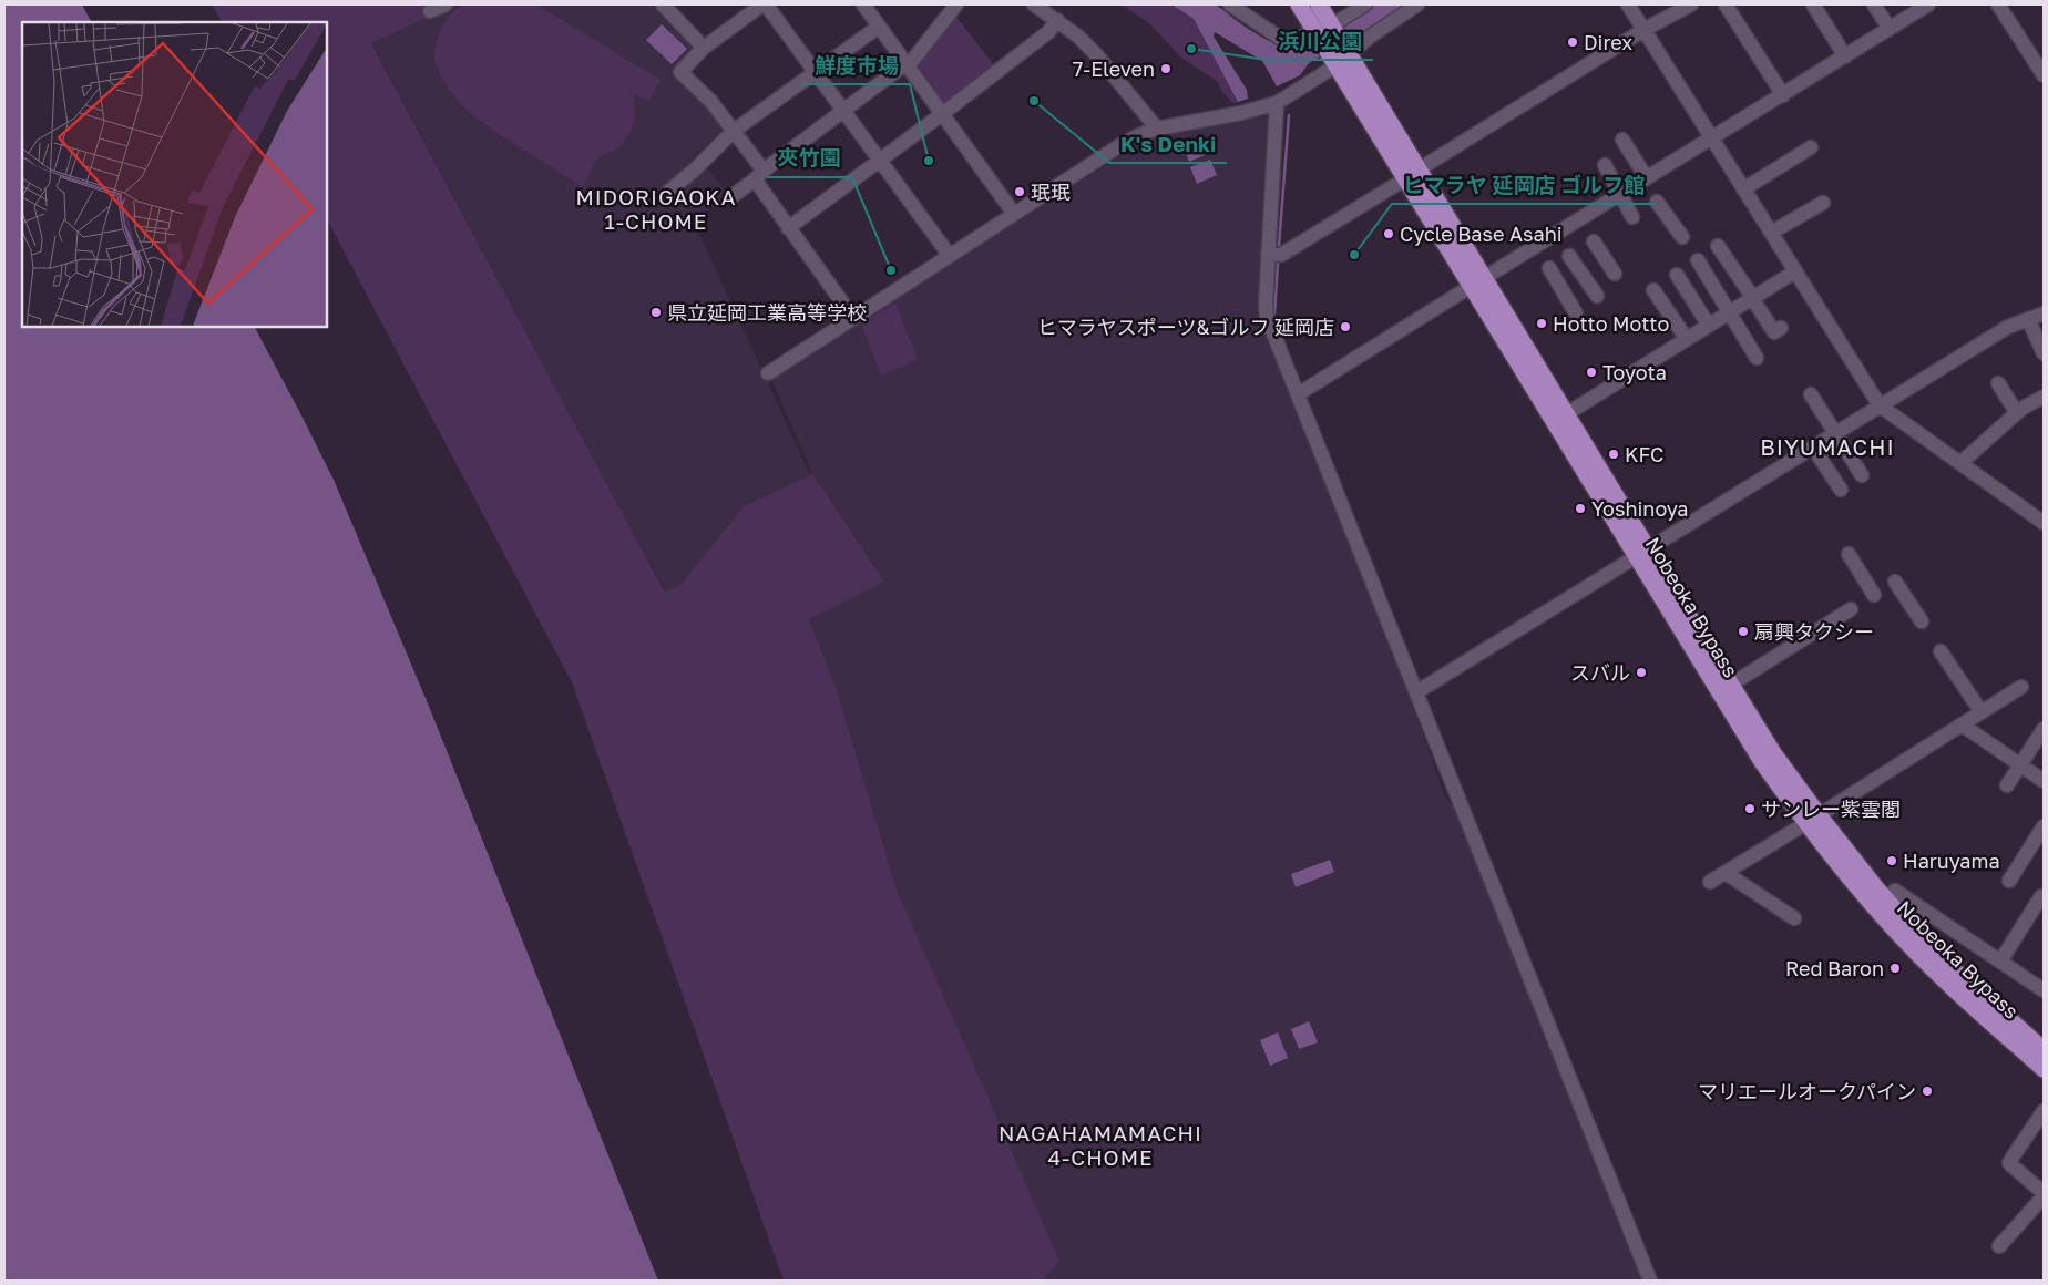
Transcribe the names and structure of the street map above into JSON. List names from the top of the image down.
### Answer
{
  "streets": {
    "highway": ["Nobeoka Bypass"]
  },
  "districts": ["MIDORIGAOKA 1-CHOME", "BIYUMACHI", "NAGAHAMAMACHI 4-CHOME"],
  "places": [
    "Direx",
    "浜川公園",
    "7-Eleven",
    "K's Denki",
    "鮮度市場",
    "珉珉",
    "Cycle Base Asahi",
    "ヒマラヤ 延岡店 ゴルフ館",
    "夾竹園",
    "県立延岡工業高等学校",
    "Hotto Motto",
    "ヒマラヤスポーツ&ゴルフ 延岡店",
    "Toyota",
    "KFC",
    "Yoshinoya",
    "扇興タクシー",
    "スバル",
    "サンレー紫雲閣",
    "Haruyama",
    "Red Baron",
    "マリエールオークパイン"
  ]
}
